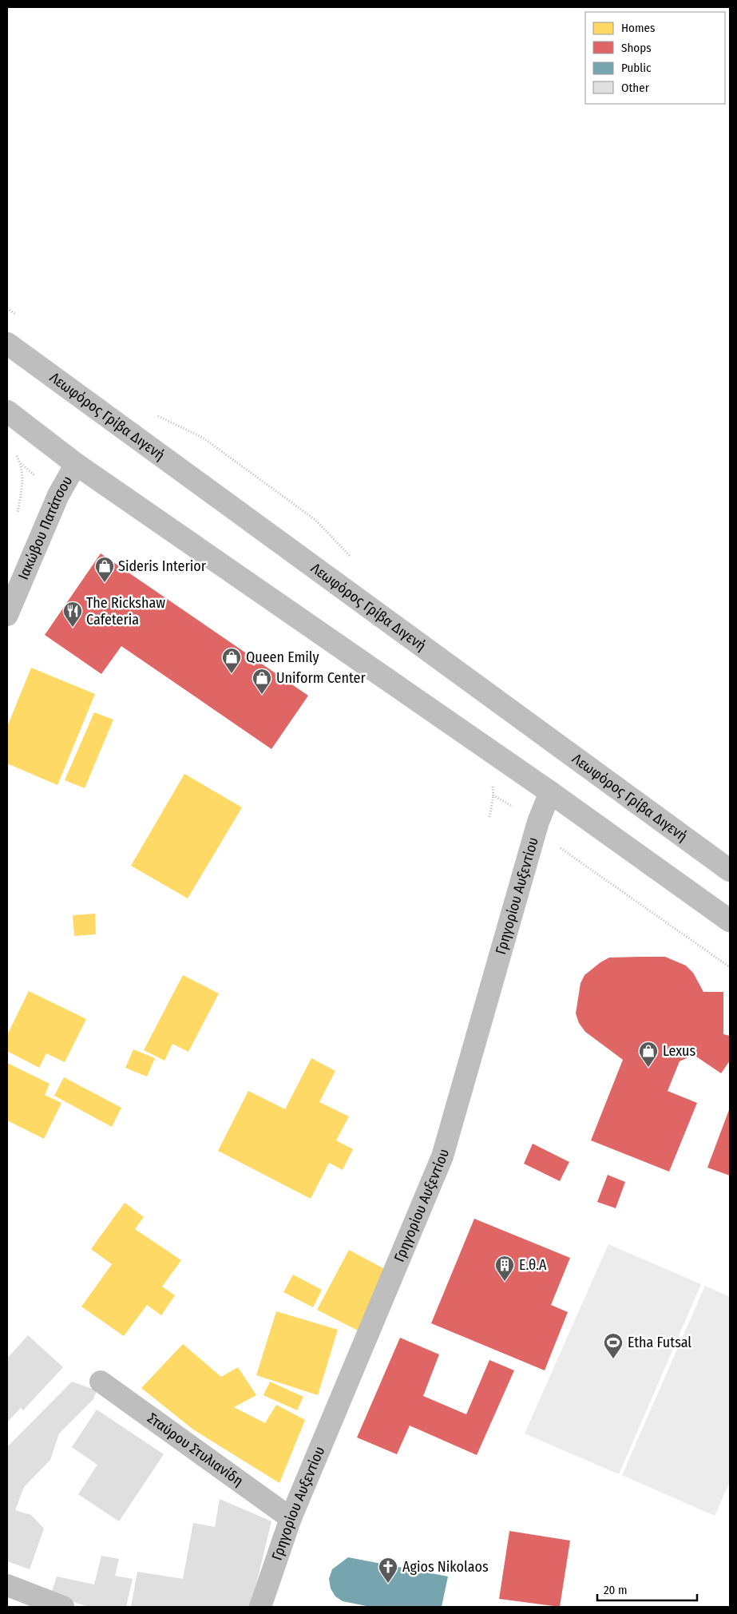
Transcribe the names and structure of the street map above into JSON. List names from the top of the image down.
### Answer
{
  "streets": {
    "main road": [
      "Λεωφόρος Γρίβα Διγενή",
      "Ιακώβου Πατάτσου",
      "Γρηγορίου Αυξεντίου",
      "Σταύρου Στυλιανίδη"
    ]
  },
  "crossings": [
    ["Γρηγορίου Αυξεντίου", "Σταύρου Στυλιανίδη"]
  ],
  "places": {
    "shop": [
      "Sideris Interior",
      "Queen Emily",
      "Uniform Center",
      "Lexus"
    ],
    "restaurant": ["The Rickshaw Cafeteria"],
    "building": ["Ε.θ.Α"],
    "sports": ["Etha Futsal"],
    "church": ["Agios Nikolaos"]
  },
  "legend": [
    "Homes",
    "Shops",
    "Public",
    "Other"
  ],
  "scale_bar": "20 m"
}
